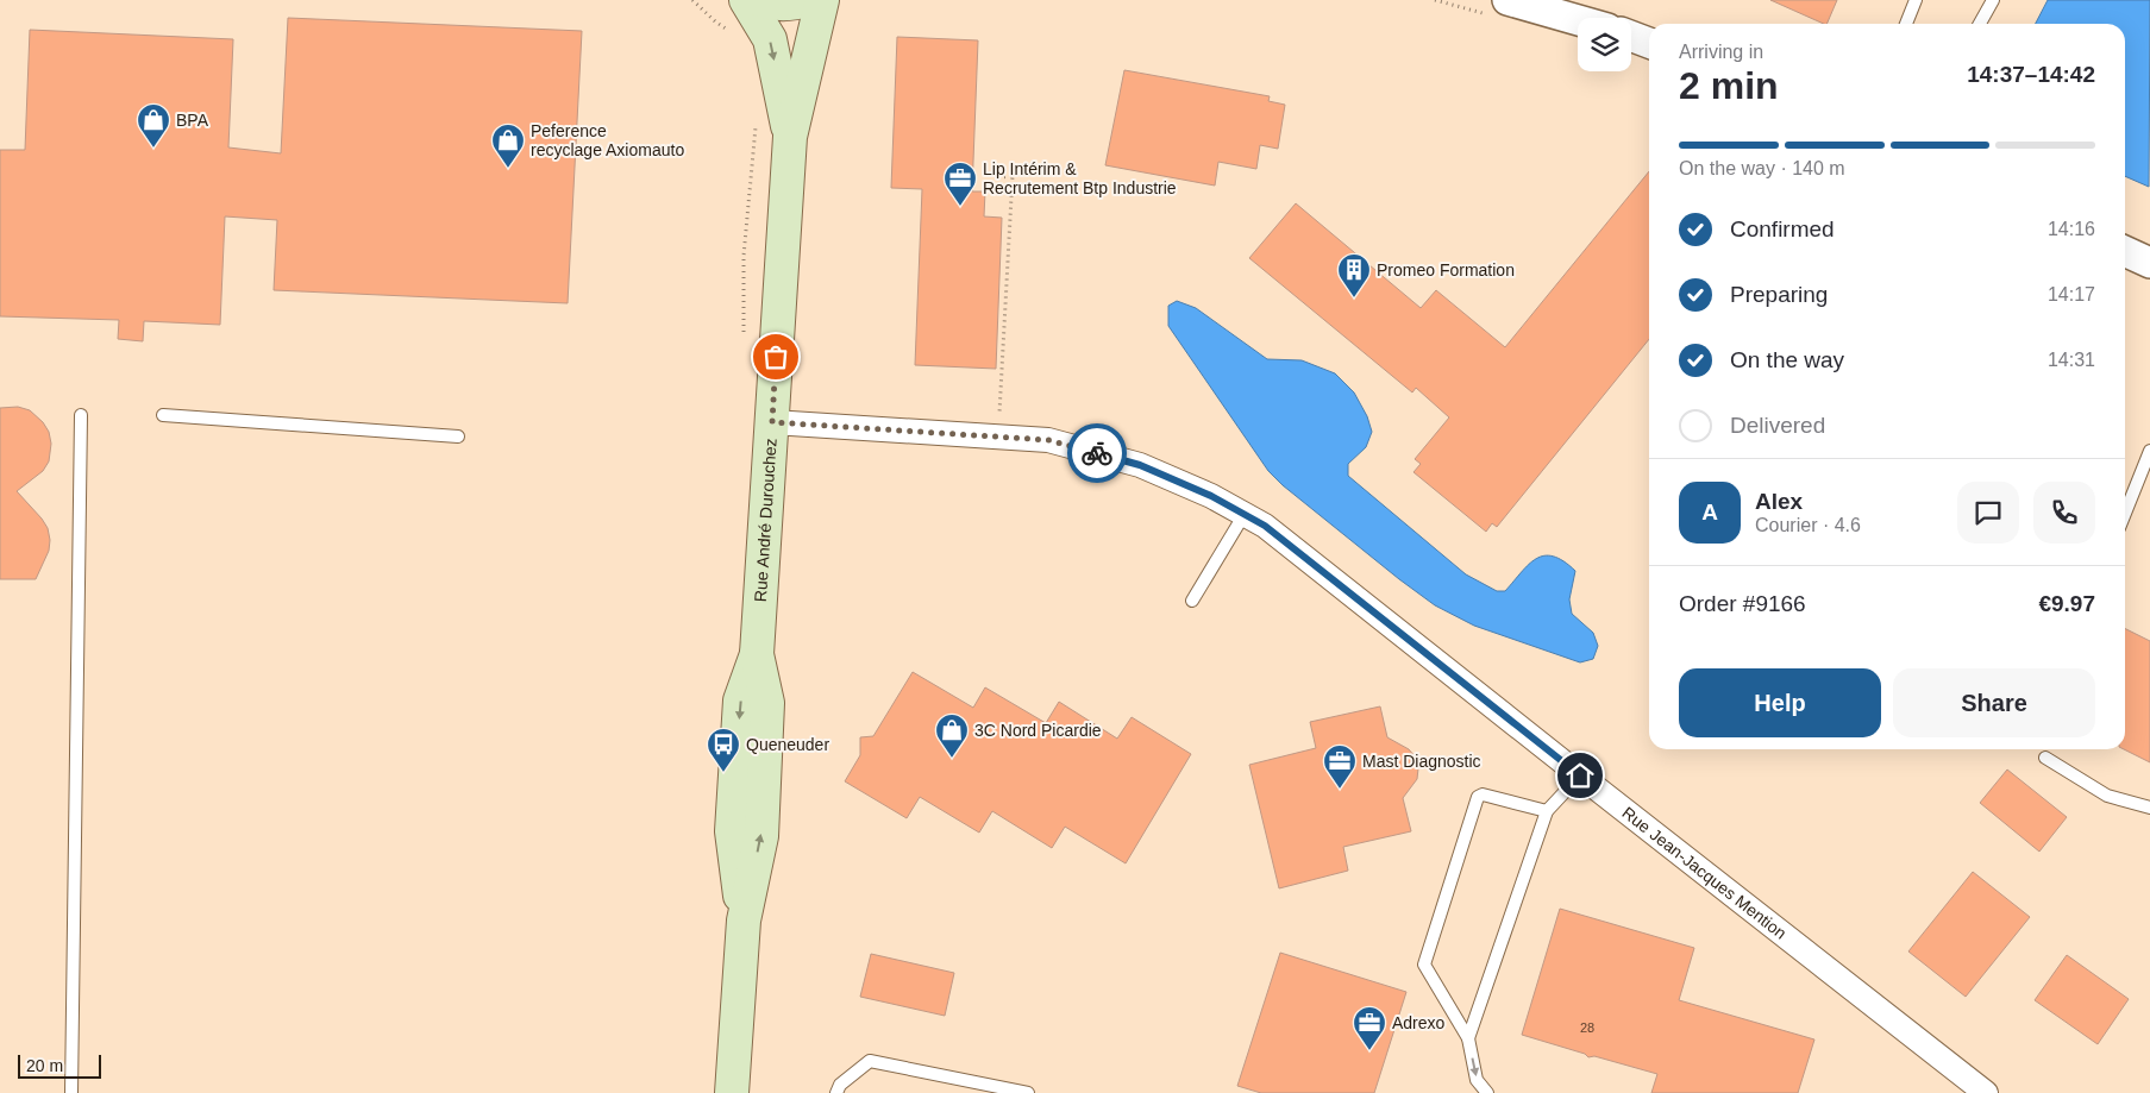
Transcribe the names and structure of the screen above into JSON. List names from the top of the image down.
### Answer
{
  "streets": {
    "main road": ["Rue André Durouchez"],
    "street": ["Rue Jean-Jacques Mention"]
  },
  "crossings": [
    ["Rue André Durouchez", "Rue Jean-Jacques Mention"]
  ],
  "places": {
    "shop": ["BPA", "Peference recyclage Axiomauto", "3C Nord Picardie"],
    "office": ["Lip Intérim & Recrutement Btp Industrie", "Mast Diagnostic", "Adrexo"],
    "building": ["Promeo Formation"],
    "bus stop": ["Queneuder"]
  },
  "house_numbers": ["28"],
  "scale_bar": "20 m",
  "page": {
    "heading": ["2 min", "Arriving in", "14:37–14:42"],
    "panel": [
      "Alex",
      "Courier · 4.6",
      "Order #9166",
      "€9.97"
    ],
    "bar": "On the way · 140 m",
    "list": [
      ["Confirmed", "14:16"],
      ["Preparing", "14:17"],
      ["On the way", "14:31"],
      "Delivered"
    ],
    "round": "A",
    "buttons": ["Help", "Share"],
    "scale": "20 m"
  }
}
